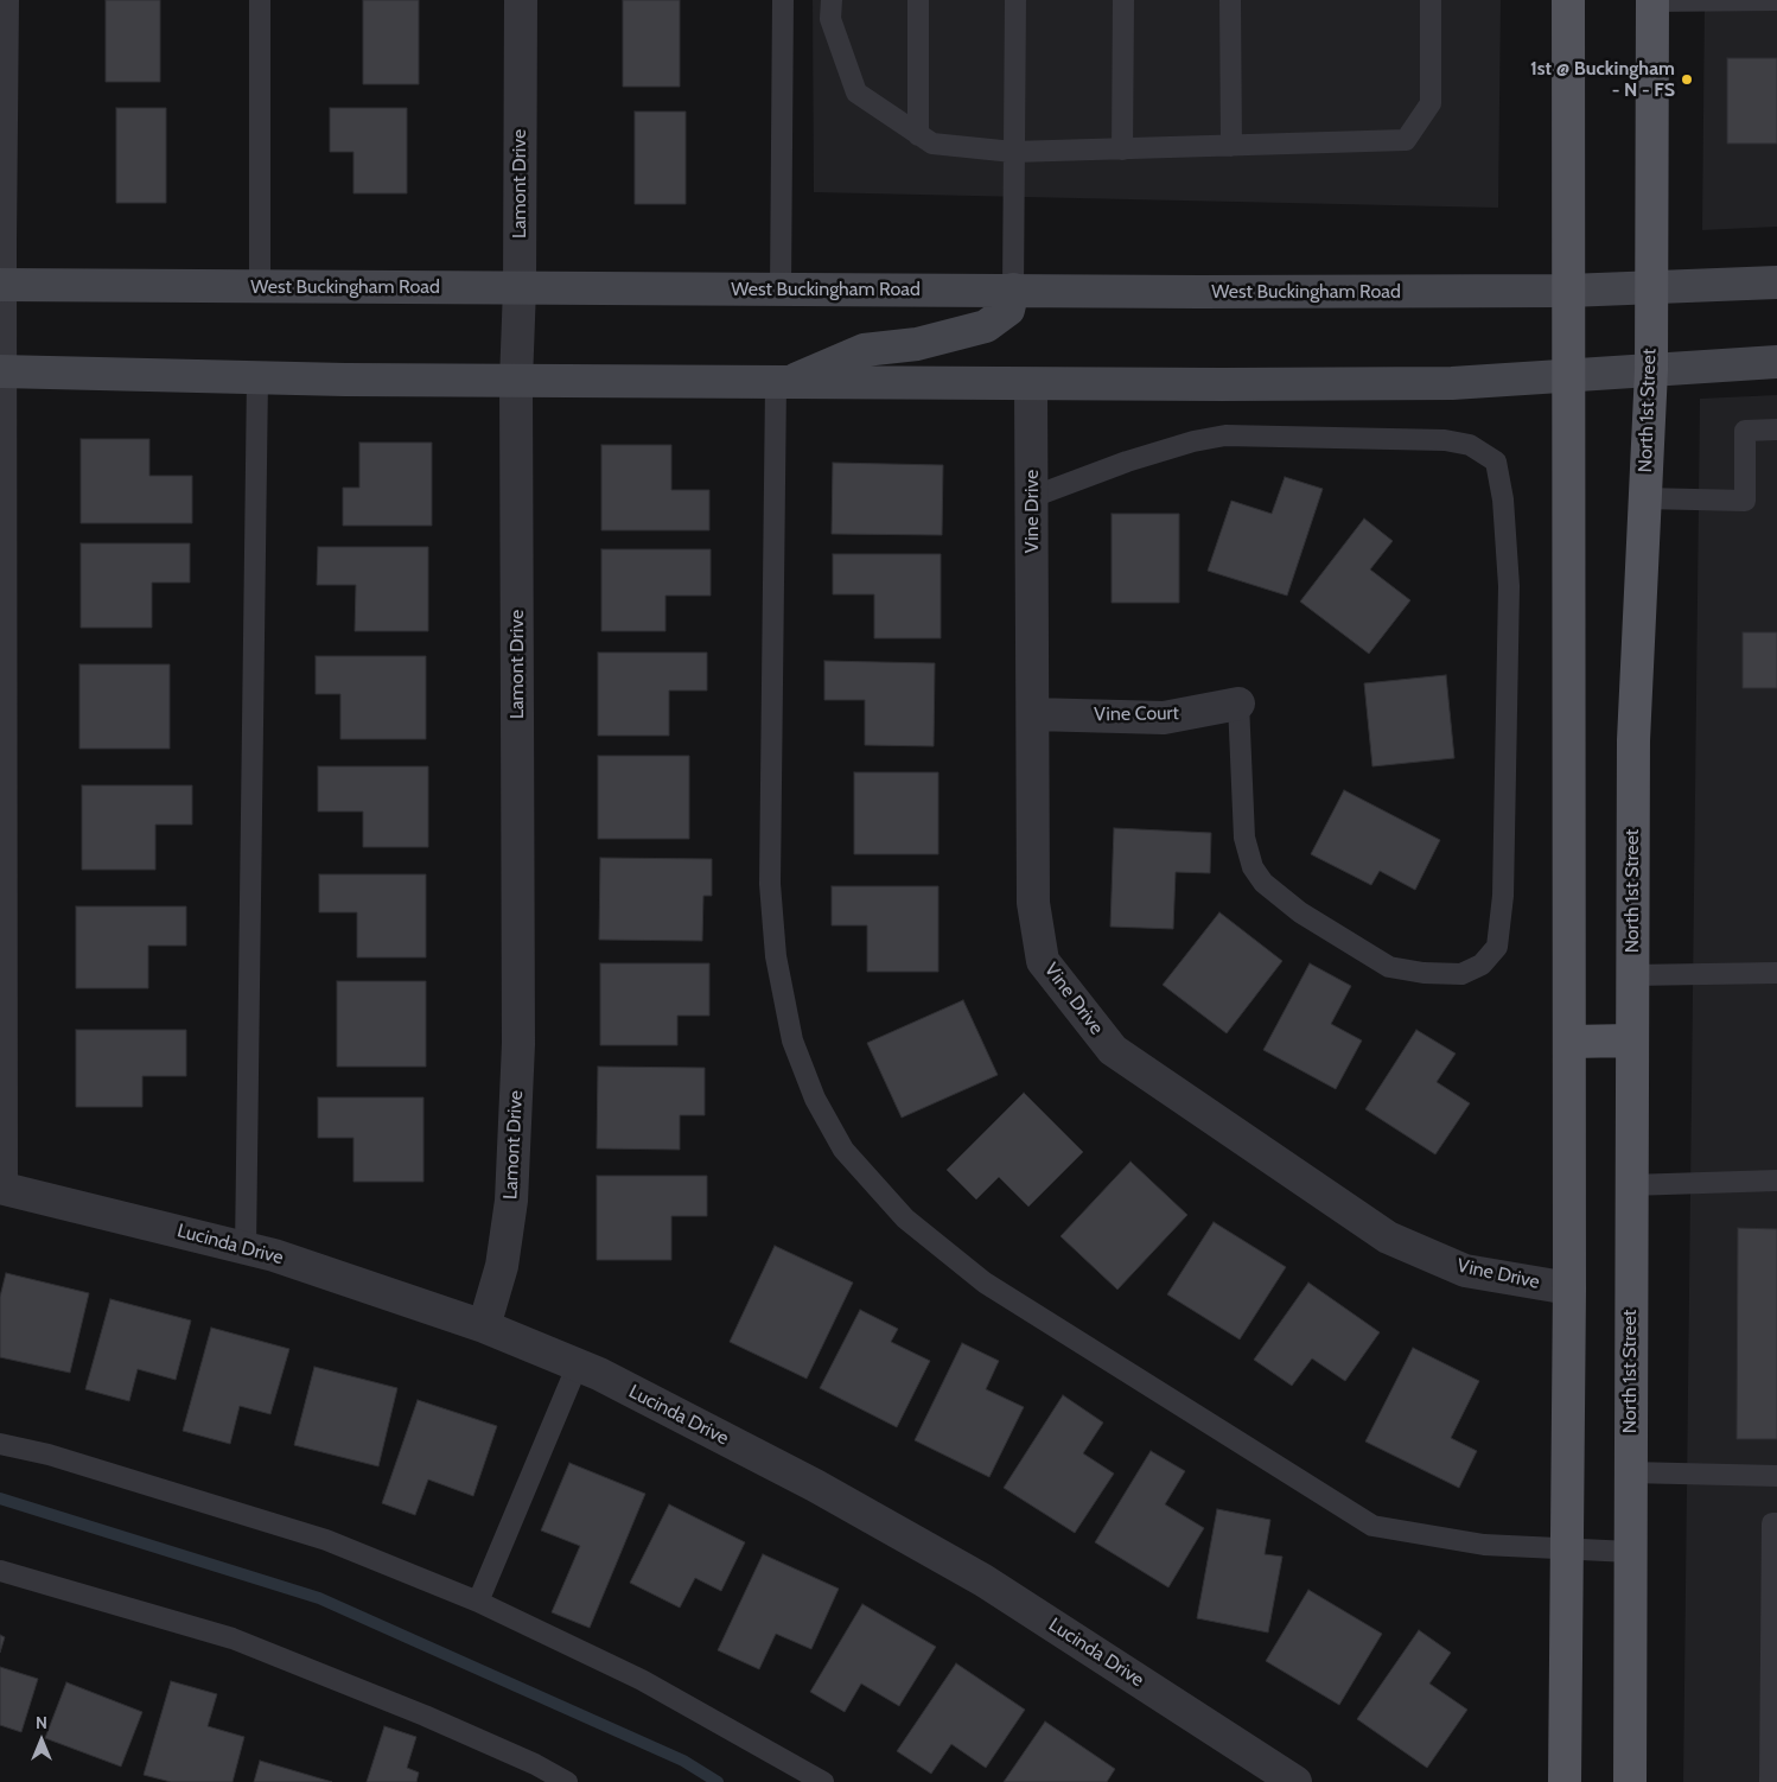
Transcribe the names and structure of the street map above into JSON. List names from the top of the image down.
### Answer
{
  "streets": {
    "main road": ["West Buckingham Road", "North 1st Street"],
    "street": [
      "Lamont Drive",
      "Vine Drive",
      "Vine Court",
      "Lucinda Drive"
    ]
  },
  "crossings": [
    ["Lamont Drive", "West Buckingham Road"],
    ["Lamont Drive", "Lucinda Drive"],
    ["West Buckingham Road", "North 1st Street"],
    ["Vine Drive", "Vine Court"]
  ],
  "places": ["1st @ Buckingham - N - FS"],
  "north": "top"
}
